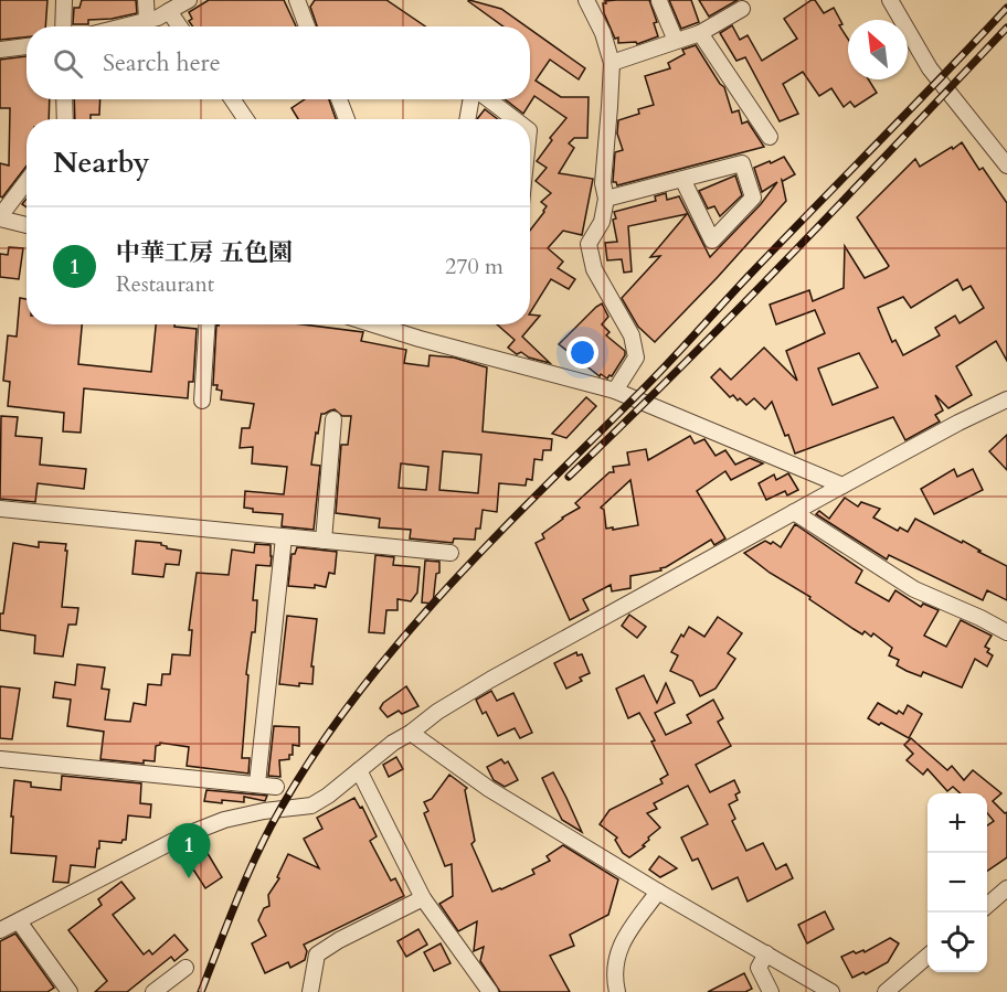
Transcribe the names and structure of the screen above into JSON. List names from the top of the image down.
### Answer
{
  "north": "top left",
  "page": {
    "search": "Search here",
    "heading": "Nearby",
    "list": [
      {
        "mark": "1",
        "name": "中華工房 五色園",
        "note": "Restaurant",
        "value": "270 m"
      }
    ],
    "map_buttons": ["+", "−"],
    "pins": "1"
  }
}
